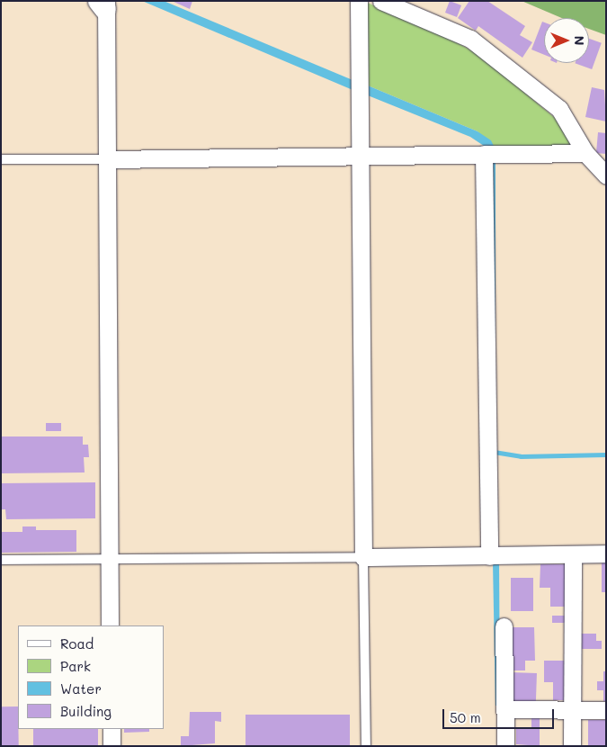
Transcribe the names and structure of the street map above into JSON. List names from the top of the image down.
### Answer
{
  "legend": [
    "Road",
    "Park",
    "Water",
    "Building"
  ],
  "scale_bar": "50 m",
  "north": "right"
}
